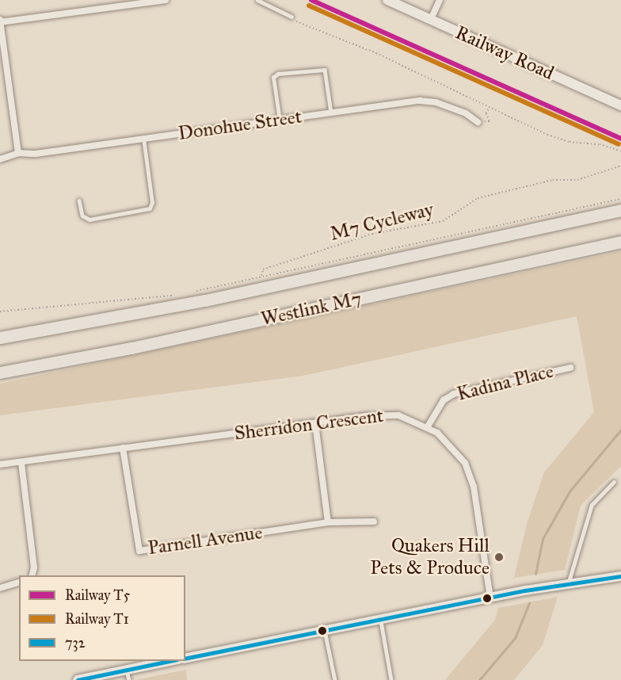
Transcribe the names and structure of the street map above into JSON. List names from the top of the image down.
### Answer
{
  "streets": {
    "highway": ["Westlink M7"],
    "street": [
      "Railway Road",
      "Donohue Street",
      "Kadina Place",
      "Sherridon Crescent",
      "Parnell Avenue"
    ],
    "path": ["M7 Cycleway"]
  },
  "crossings": [
    ["Kadina Place", "Sherridon Crescent"],
    ["Sherridon Crescent", "Parnell Avenue"]
  ],
  "places": ["Quakers Hill Pets & Produce"],
  "lines": ["rail line T5", "rail line T1", "transit line 732"],
  "legend": ["Railway T5", "Railway T1", "732"]
}
